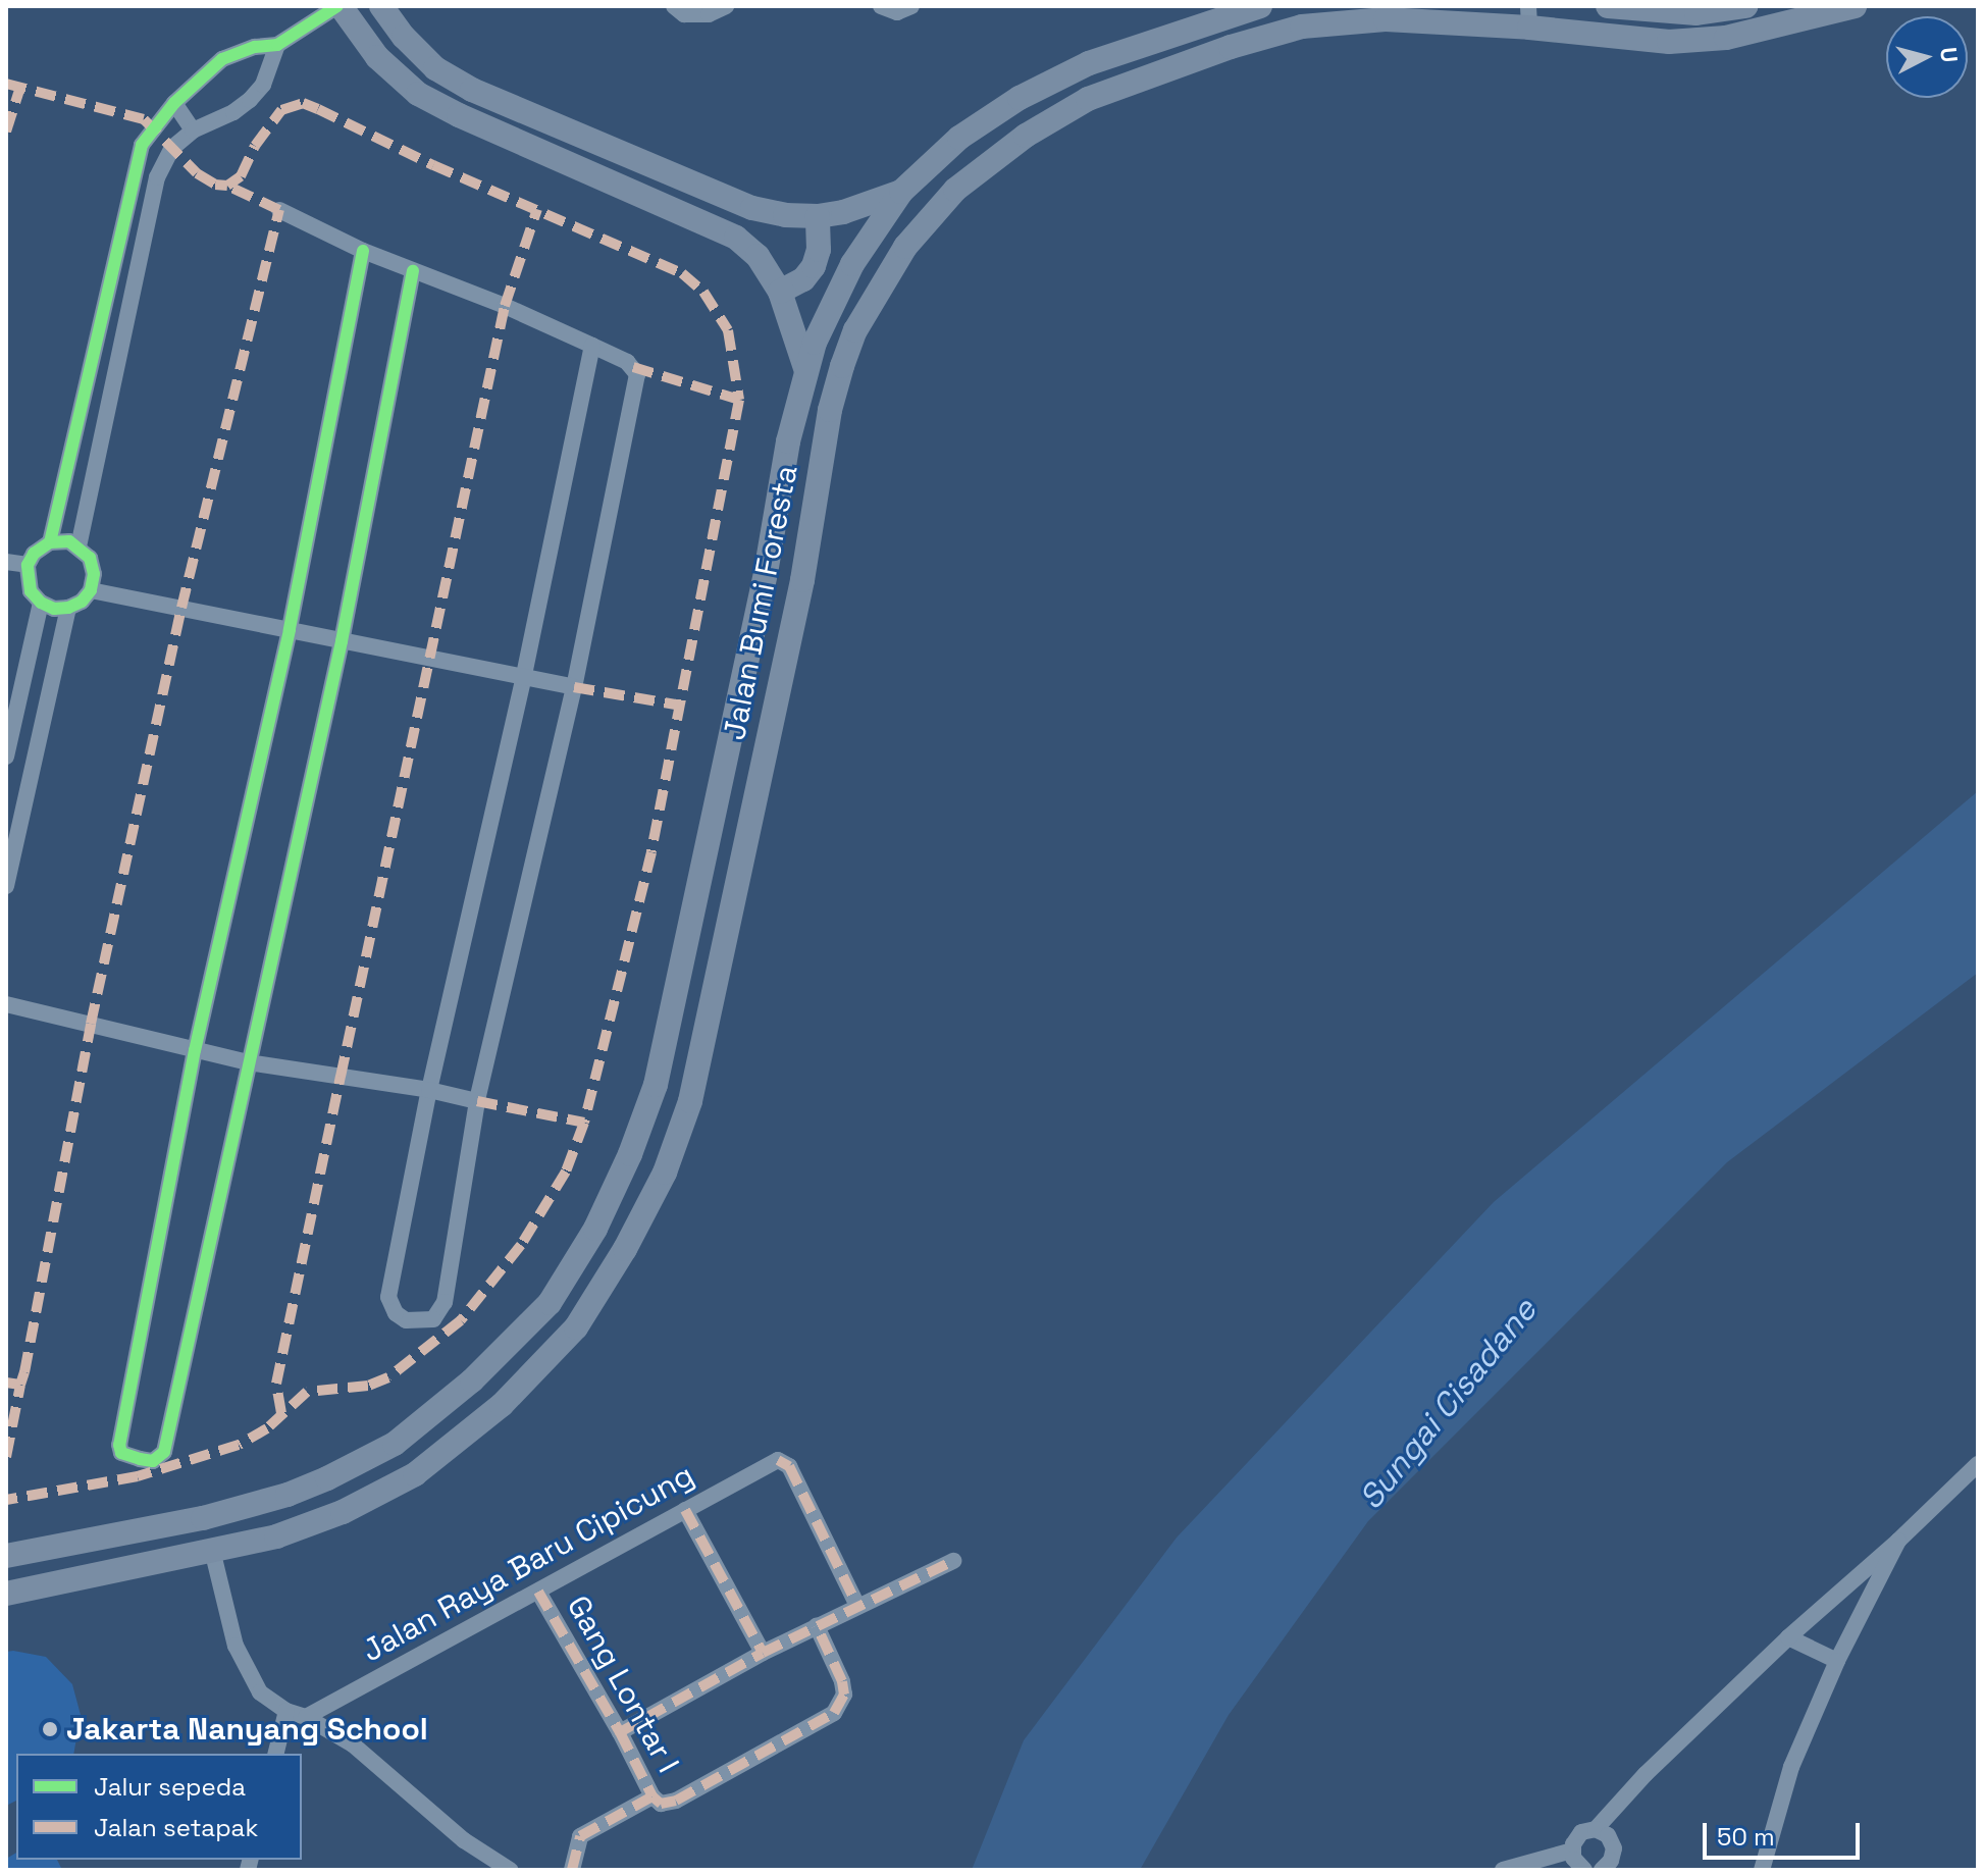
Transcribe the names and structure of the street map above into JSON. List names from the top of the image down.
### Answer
{
  "streets": {
    "main road": ["Jalan Bumi Foresta"],
    "street": ["Jalan Raya Baru Cipicung", "Gang Lontar I"]
  },
  "crossings": [
    ["Jalan Raya Baru Cipicung", "Gang Lontar I"]
  ],
  "water": ["Sungai Cisadane"],
  "places": ["Jakarta Nanyang School"],
  "legend": ["Jalur sepeda", "Jalan setapak"],
  "scale_bar": "50 m",
  "north": "right"
}
